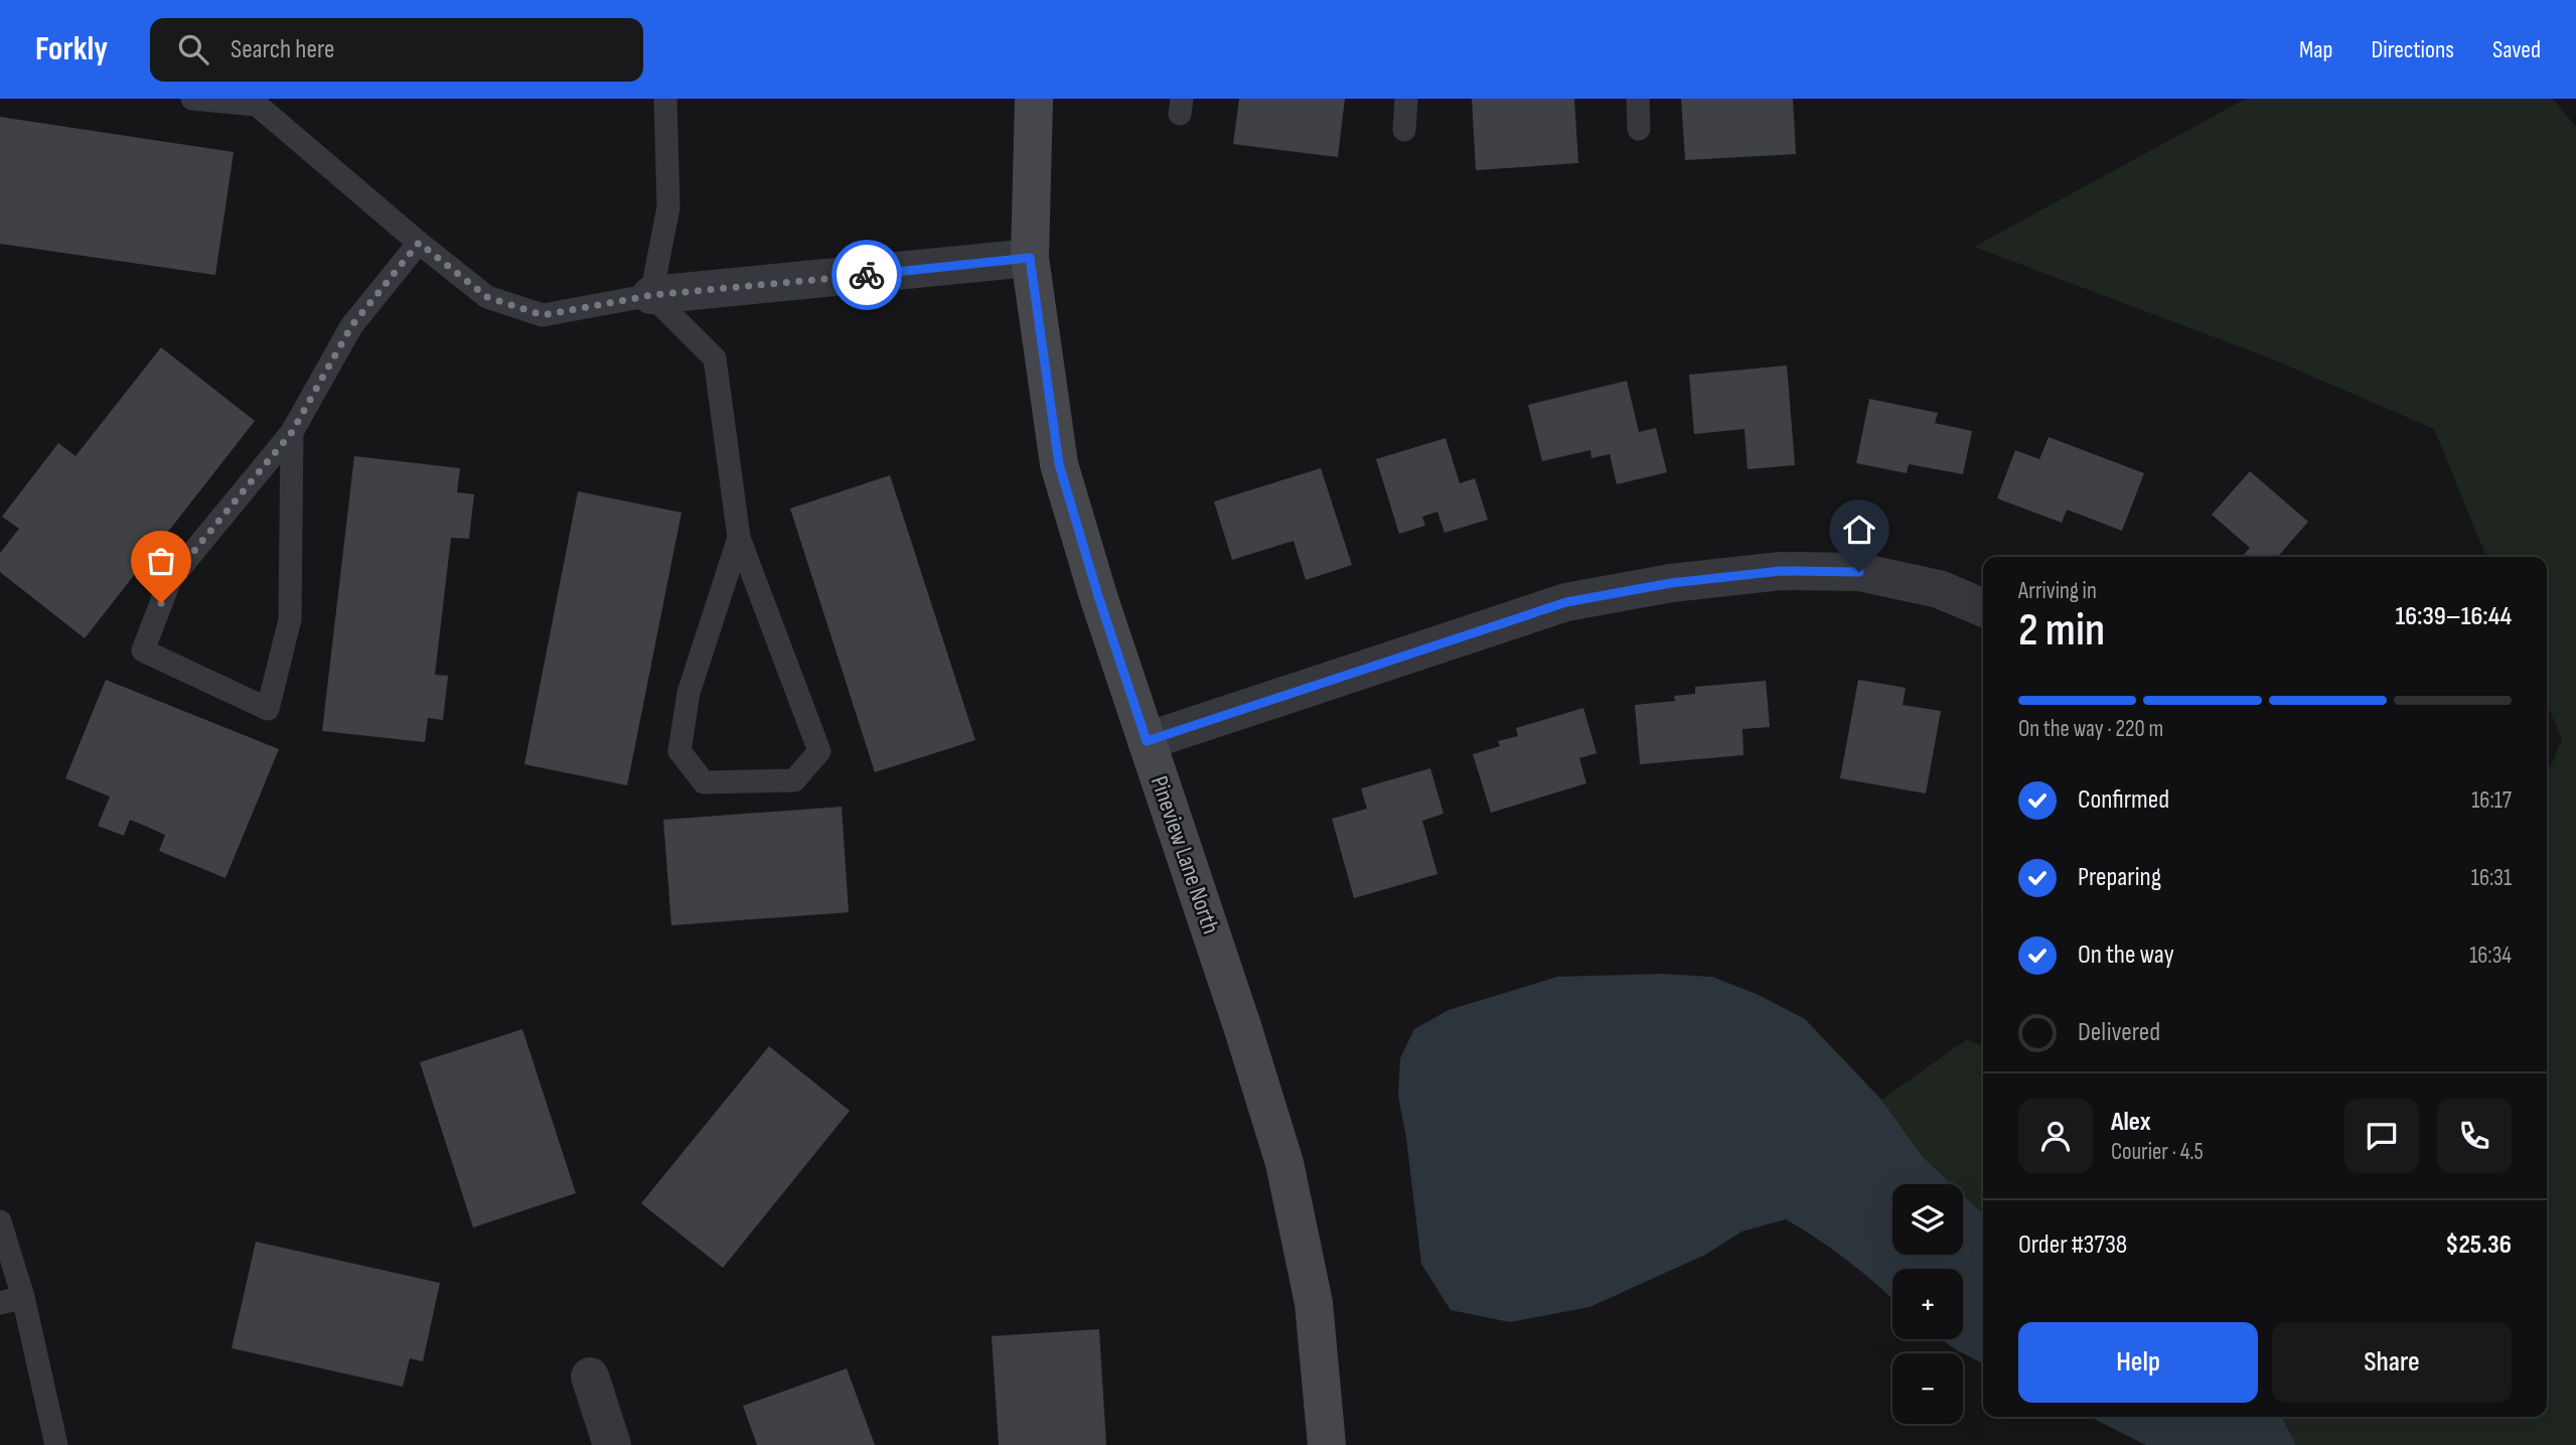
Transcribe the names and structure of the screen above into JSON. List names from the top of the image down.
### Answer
{
  "streets": {
    "street": ["Pineview Lane North"]
  },
  "page": {
    "header": "Forkly",
    "search": "Search here",
    "nav": ["Map", "Directions", "Saved"],
    "heading": ["2 min", "Arriving in", "16:39–16:44"],
    "panel": [
      "Alex",
      "Courier · 4.5",
      "Order #3738",
      "$25.36"
    ],
    "bar": "On the way · 220 m",
    "list": [
      ["Confirmed", "16:17"],
      ["Preparing", "16:31"],
      ["On the way", "16:34"],
      "Delivered"
    ],
    "map_buttons": ["+", "−"],
    "buttons": ["Help", "Share"]
  }
}
